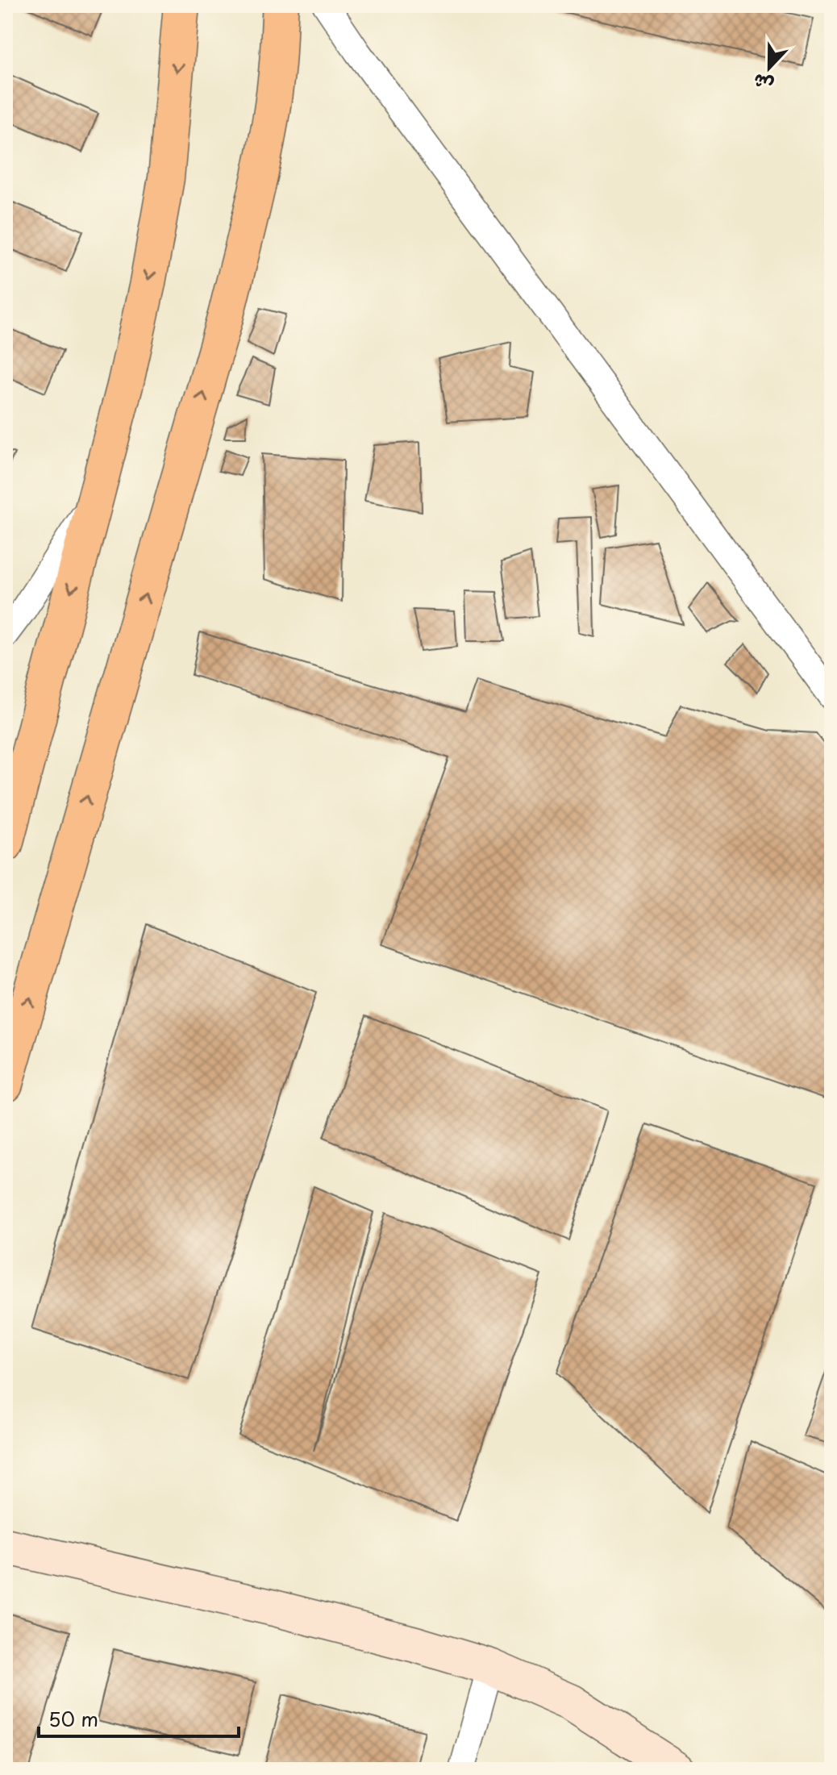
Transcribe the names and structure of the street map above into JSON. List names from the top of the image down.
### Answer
{
  "scale_bar": "50 m",
  "north": "bottom"
}
